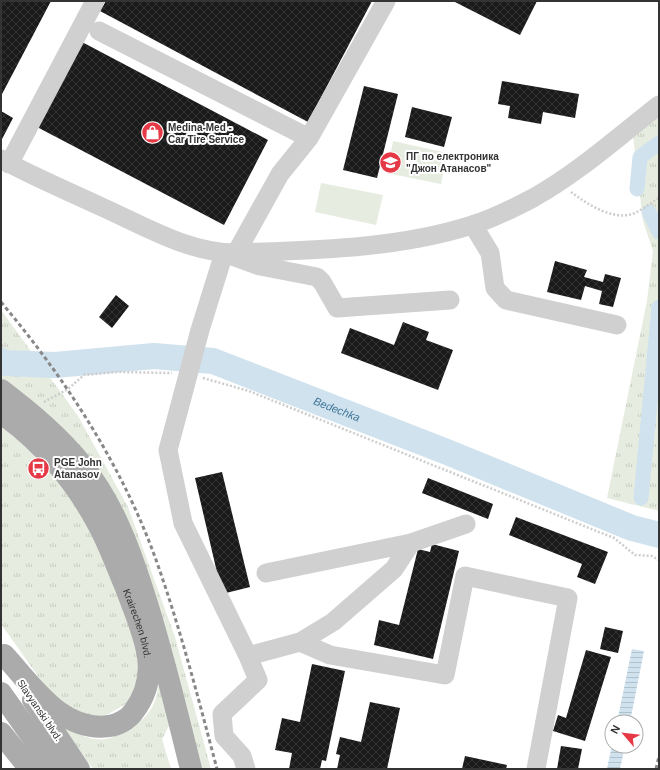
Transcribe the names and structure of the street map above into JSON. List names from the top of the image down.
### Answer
{
  "streets": {
    "main road": ["Krairechen blvd.", "Slavyanski blvd."]
  },
  "crossings": [
    ["Krairechen blvd.", "Slavyanski blvd."]
  ],
  "water": ["Bedechka"],
  "places": {
    "shop": ["Medina-Med - Car Tire Service"],
    "school or university": ["ПГ по електроника \"Джон Атанасов\""],
    "bus stop": ["PGE John Atanasov"]
  },
  "north": "top left"
}
